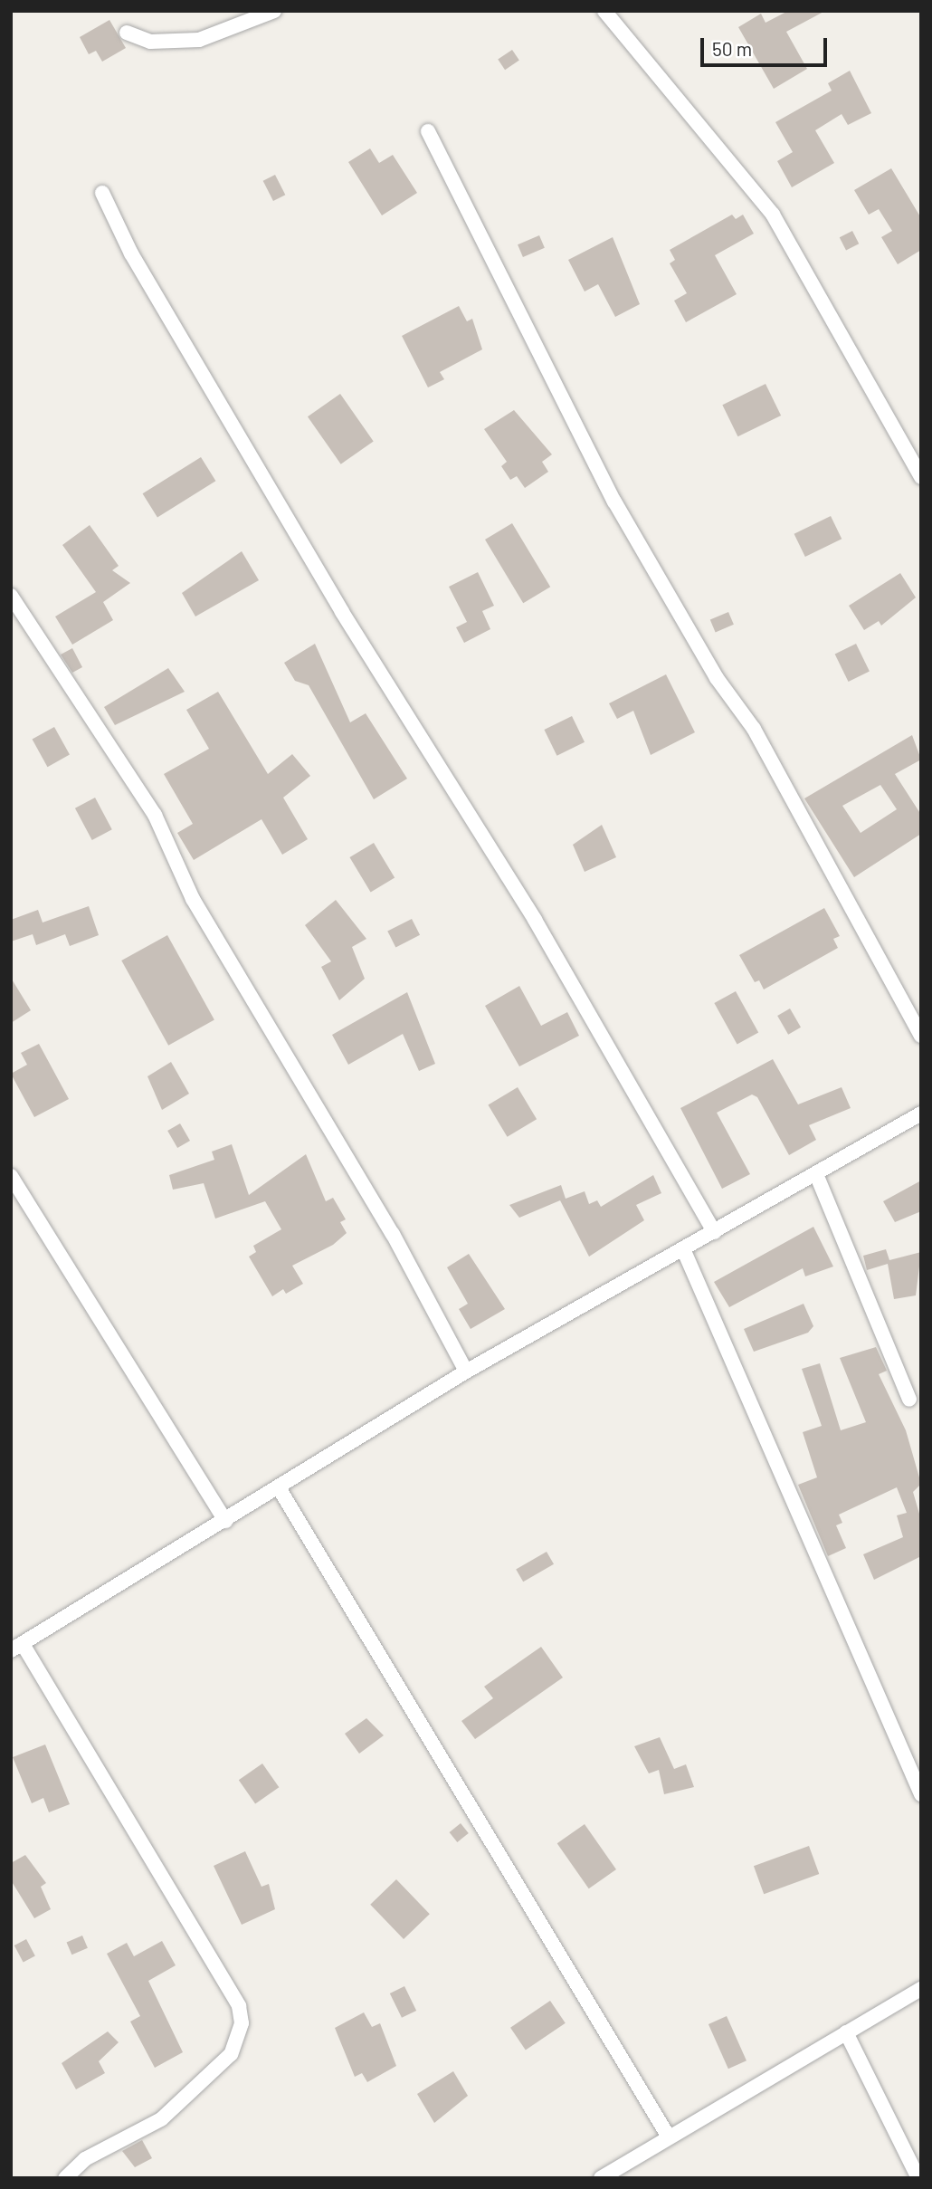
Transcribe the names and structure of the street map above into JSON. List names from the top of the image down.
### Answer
{
  "scale_bar": "50 m"
}
